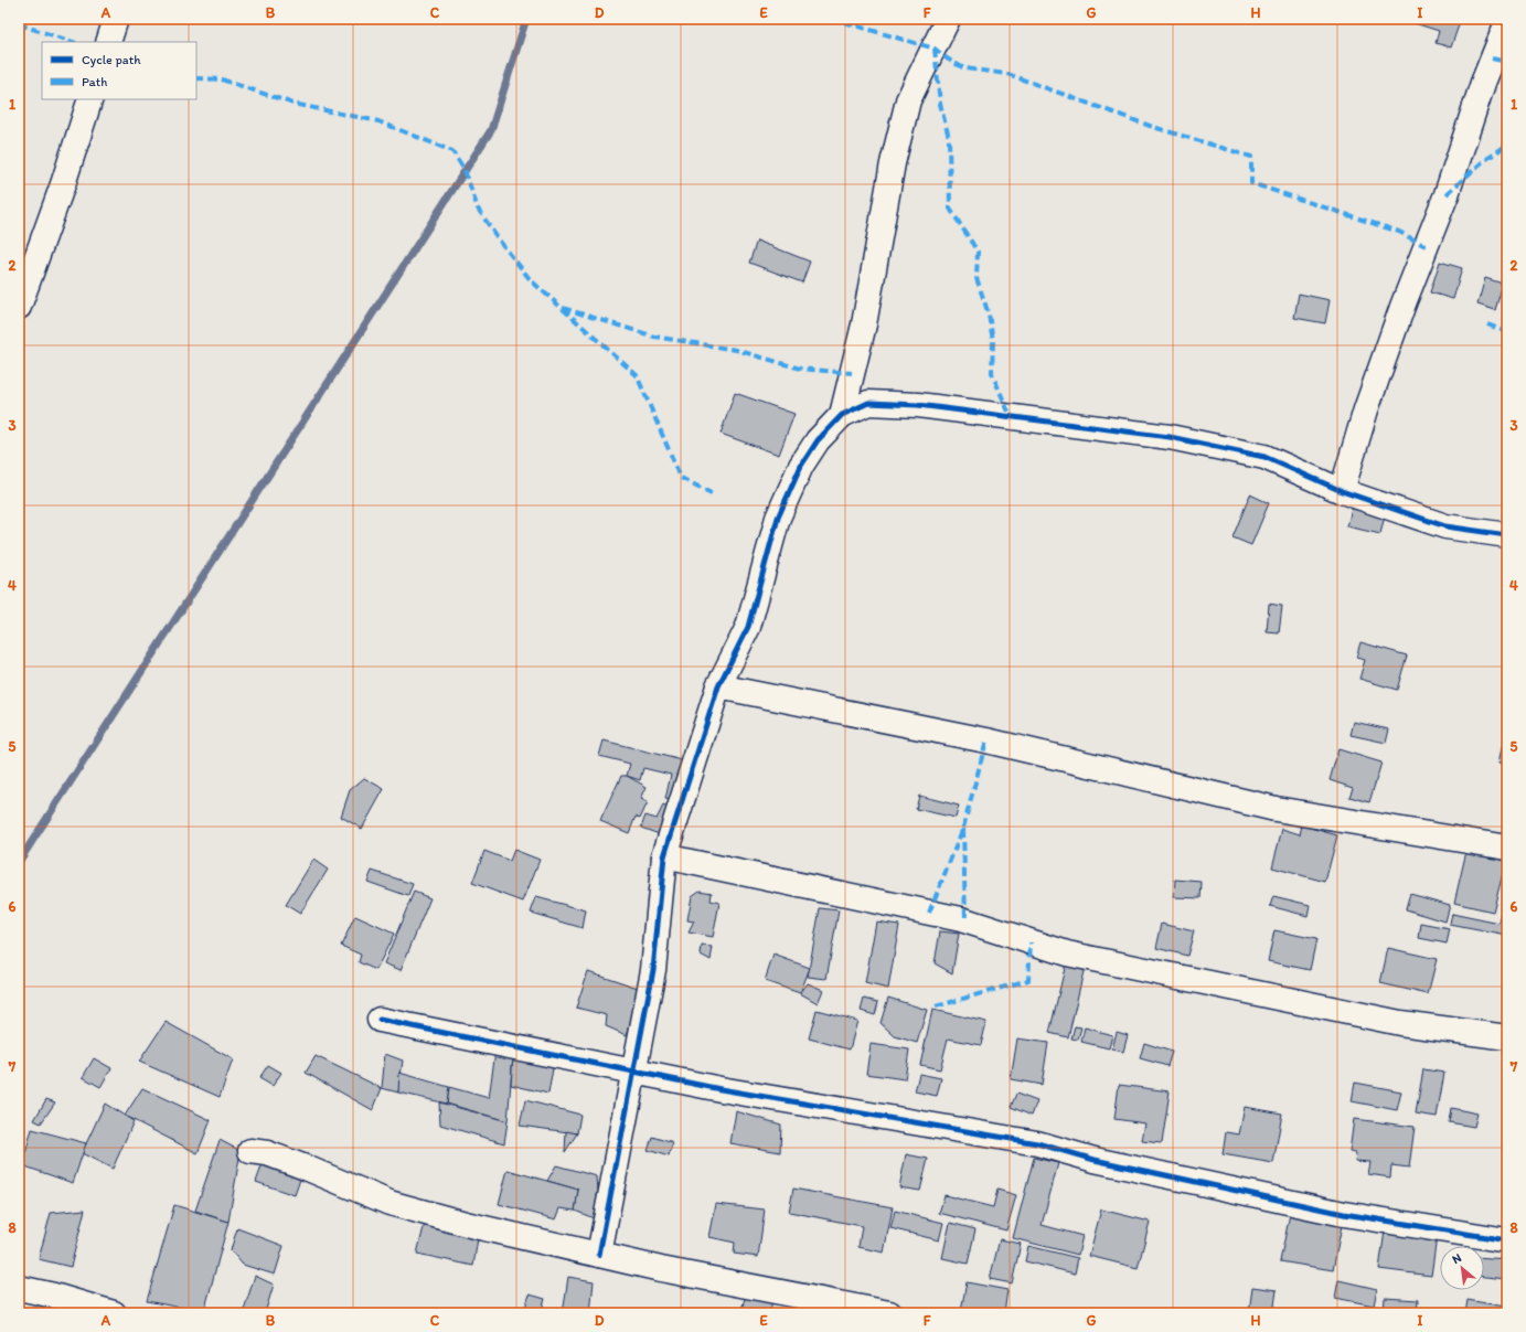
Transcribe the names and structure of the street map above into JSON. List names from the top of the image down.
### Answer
{
  "legend": ["Cycle path", "Path"],
  "north": "top left",
  "grid": {
    "columns": [
      "A",
      "B",
      "C",
      "D",
      "E",
      "F",
      "G",
      "H",
      "I"
    ],
    "rows": [
      "1",
      "2",
      "3",
      "4",
      "5",
      "6",
      "7",
      "8"
    ]
  }
}
